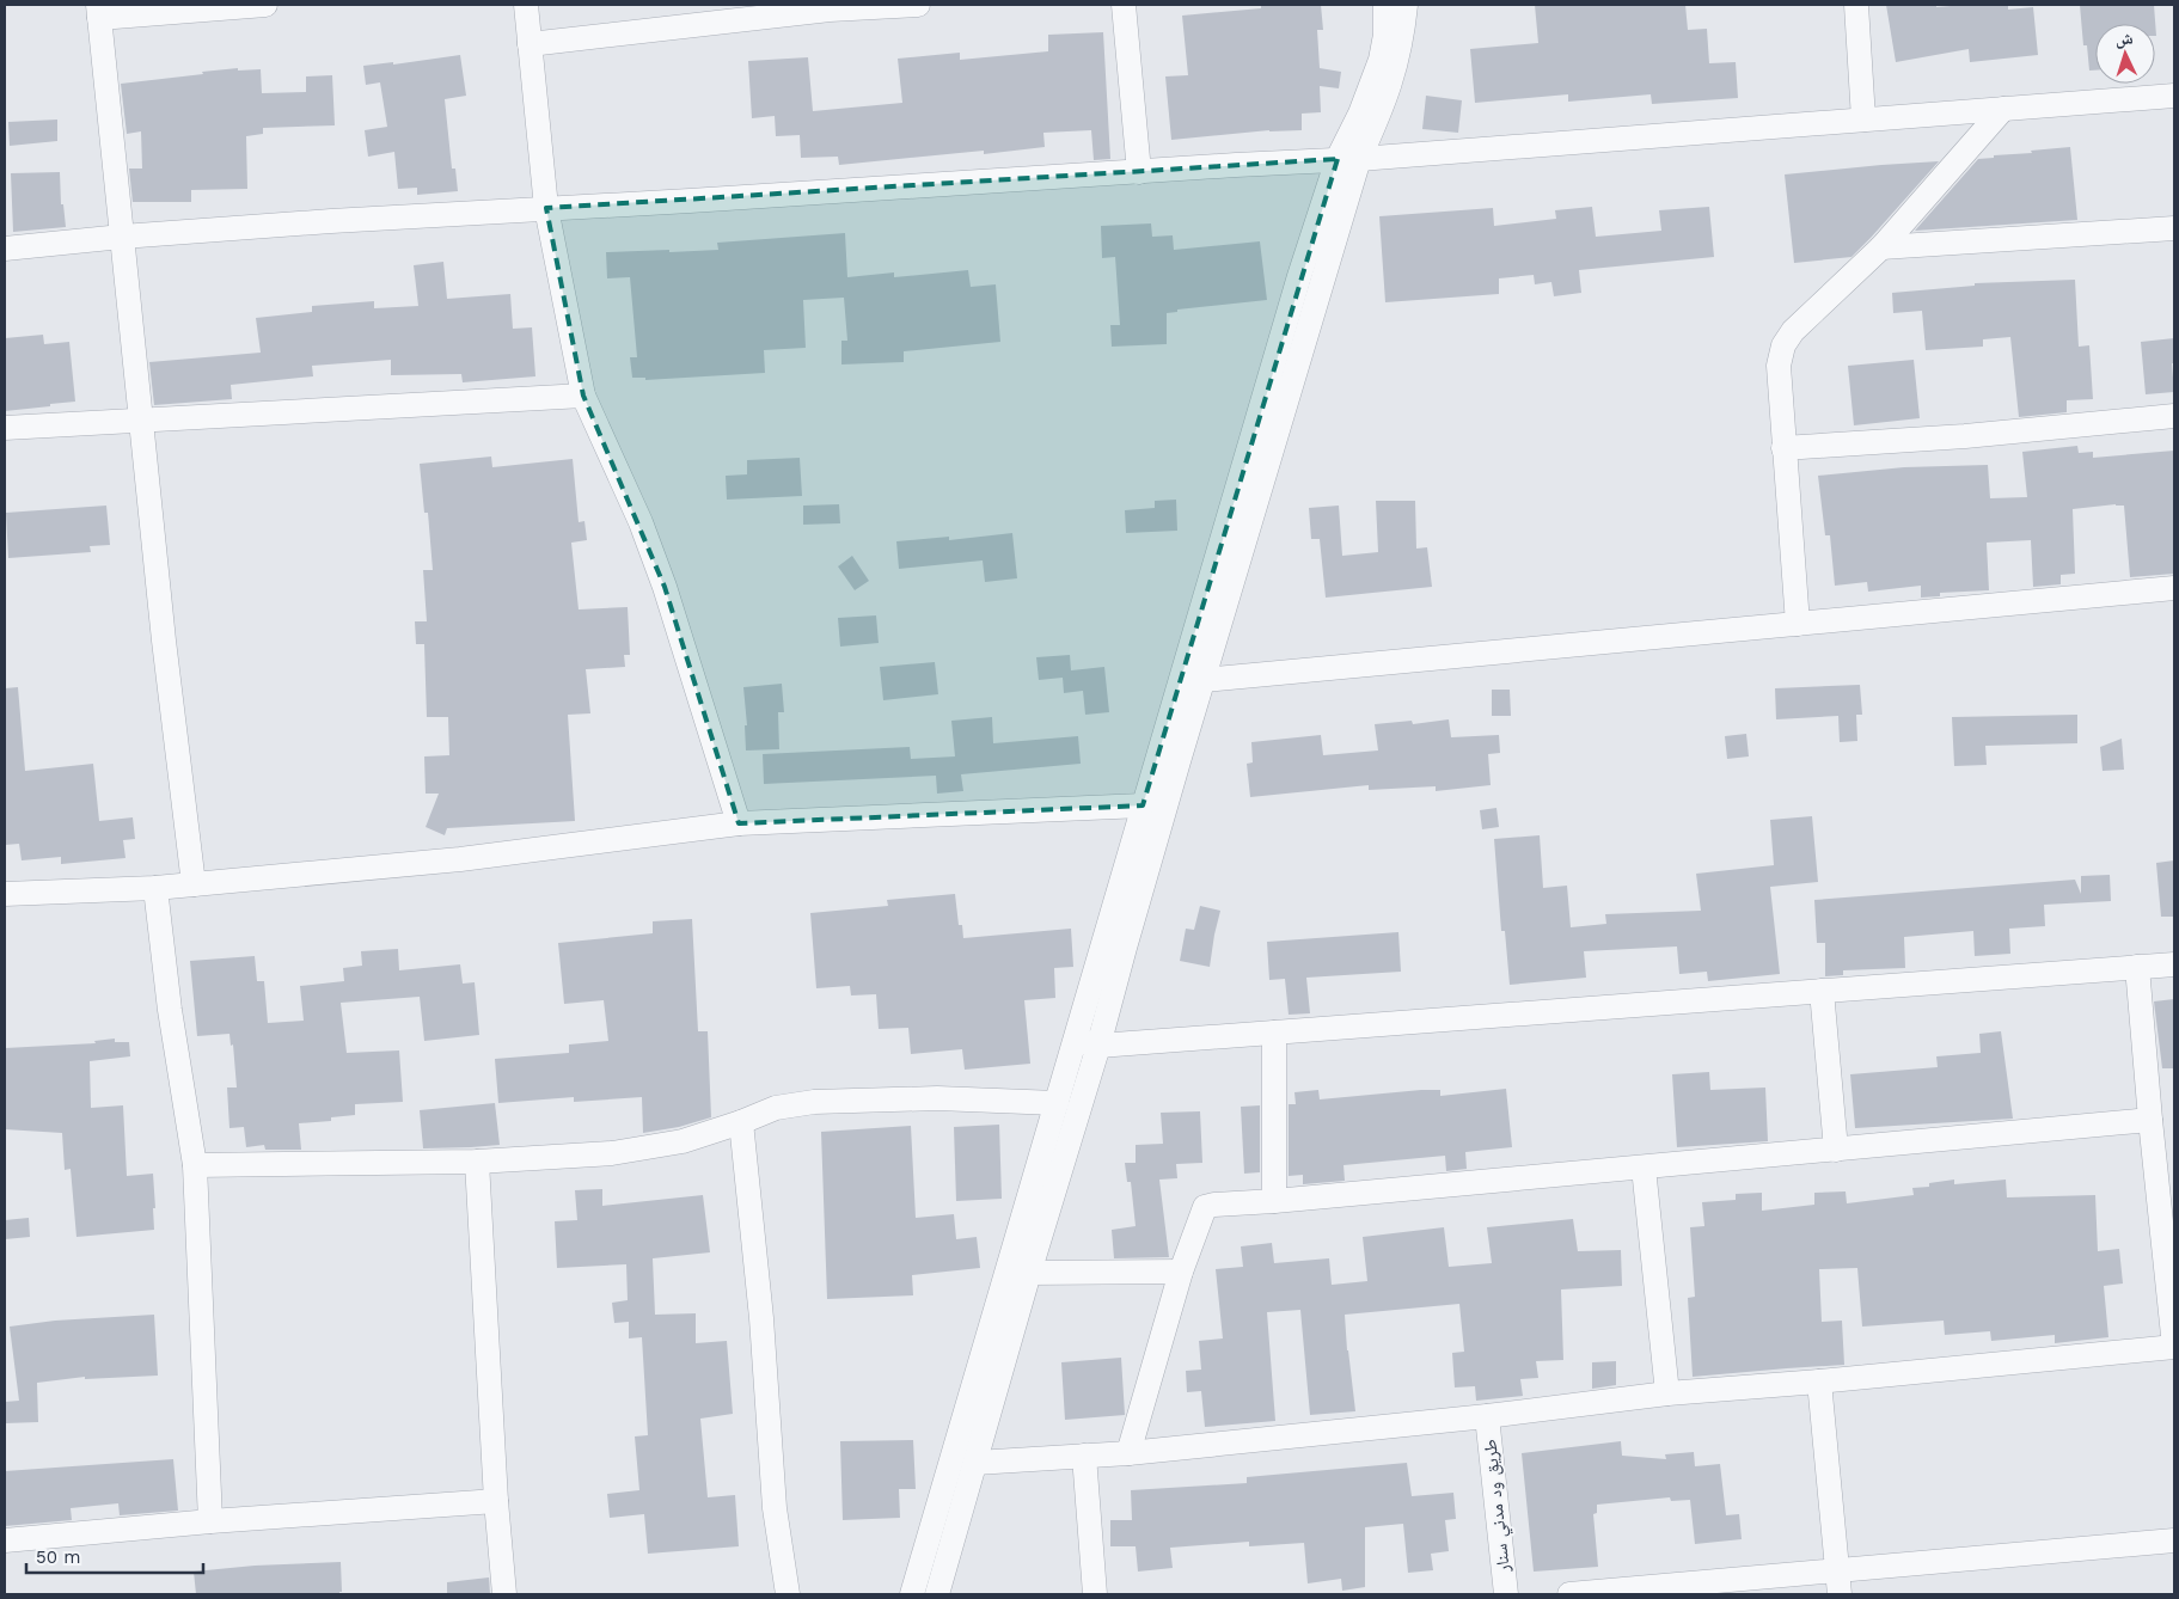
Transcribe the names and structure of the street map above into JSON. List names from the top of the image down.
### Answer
{
  "streets": {
    "street": ["طريق ود مدني سنار"]
  },
  "scale_bar": "50 m",
  "north": "top"
}
